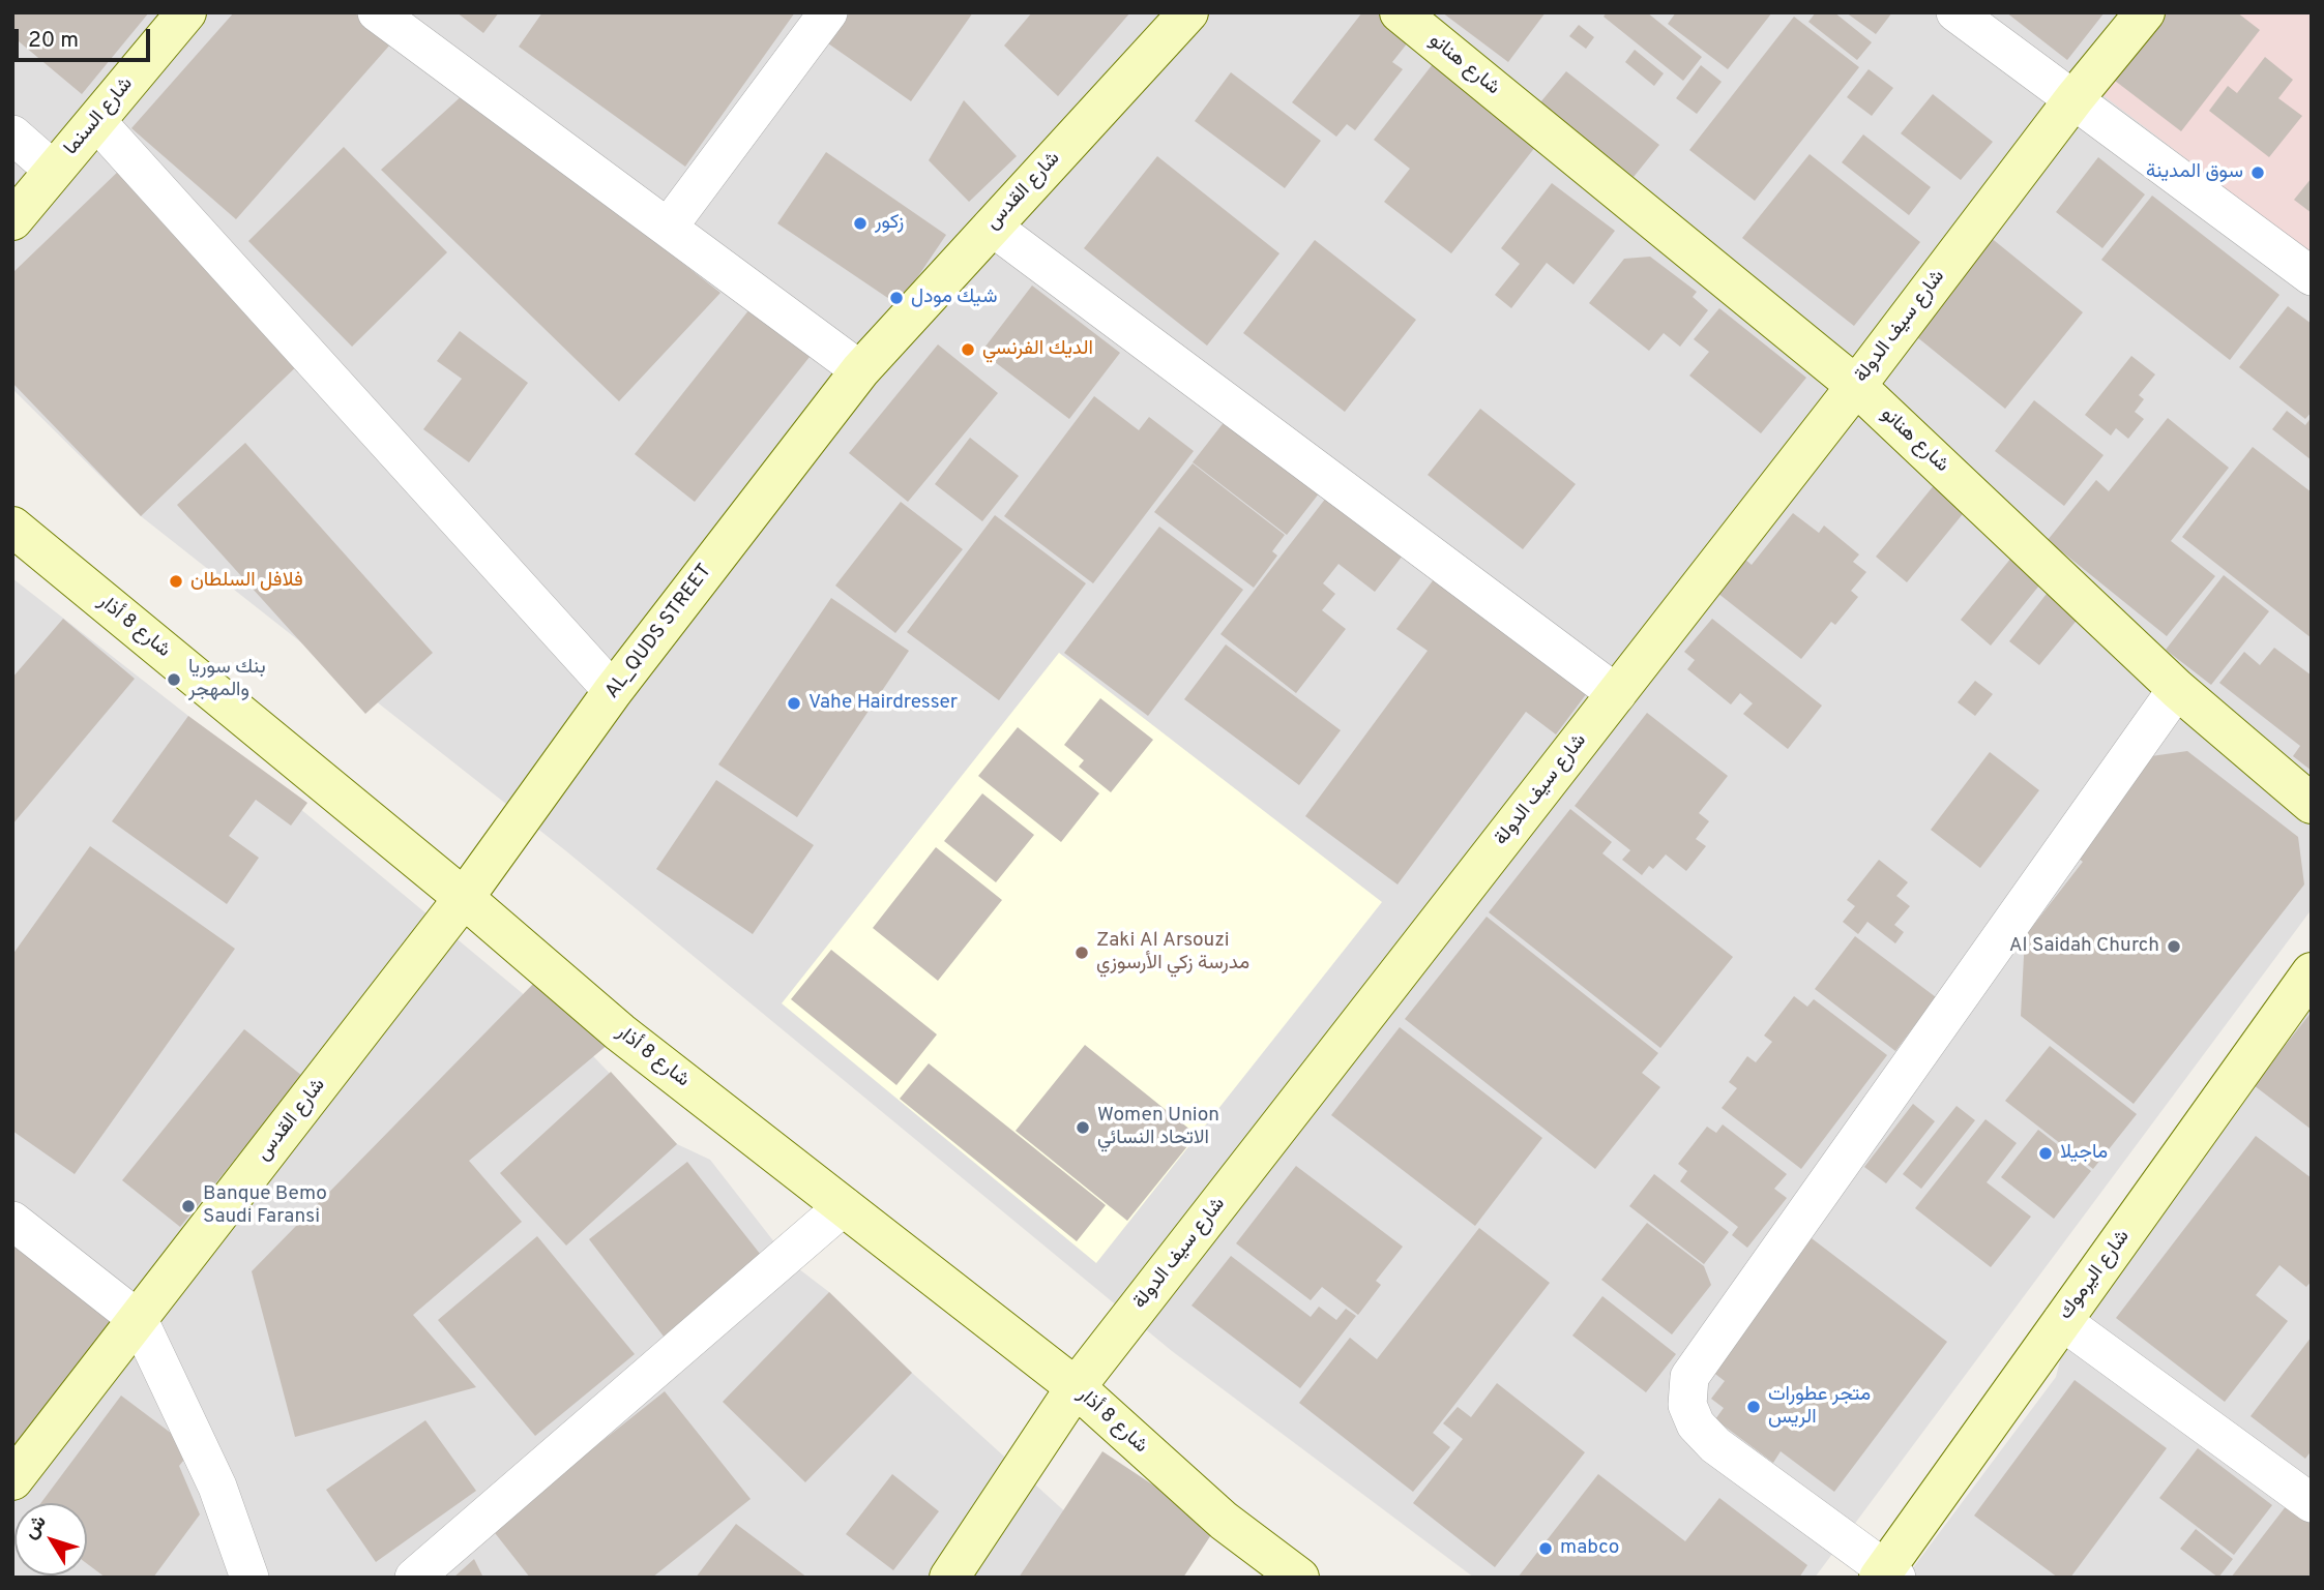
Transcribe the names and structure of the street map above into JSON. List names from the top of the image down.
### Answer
{
  "streets": {
    "street": [
      "شارع هنانو",
      "شارع السنما",
      "شارع القدس",
      "شارع سيف الدولة",
      "شارع 8 أذار",
      "AL_QUDS STREET",
      "شارع اليرموك"
    ]
  },
  "crossings": [
    ["شارع هنانو", "شارع سيف الدولة"],
    ["شارع القدس", "شارع 8 أذار"],
    ["شارع القدس", "AL_QUDS STREET"],
    ["شارع سيف الدولة", "شارع 8 أذار"],
    ["شارع 8 أذار", "AL_QUDS STREET"]
  ],
  "places": [
    "سوق المدينة",
    "زكور",
    "شيك مودل",
    "الديك الفرنسي",
    "فلافل السلطان",
    "بنك سوريا والمهجر",
    "Vahe Hairdresser",
    "Al Saidah Church",
    "Zaki Al Arsouzi مدرسة زكي الأرسوزي",
    "Women Union الاتحاد النسائي",
    "ماجيلا",
    "Banque Bemo Saudi Faransi",
    "متجر عطورات الريس",
    "mabco"
  ],
  "scale_bar": "20 m",
  "north": "top left"
}
